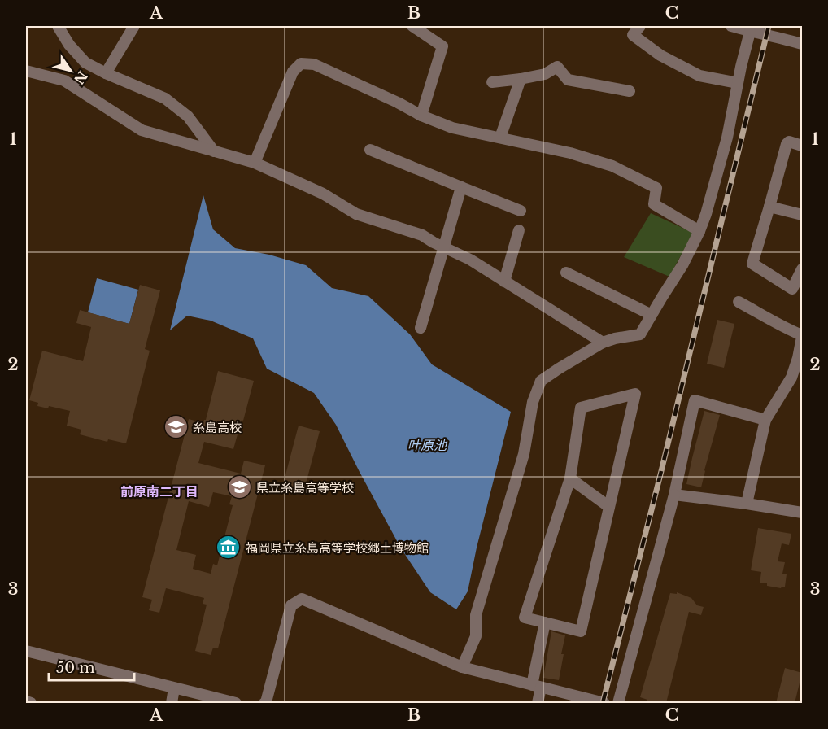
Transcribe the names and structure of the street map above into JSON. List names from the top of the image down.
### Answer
{
  "districts": ["前原南二丁目"],
  "water": ["叶原池"],
  "places": {
    "school or university": ["糸島高校", "県立糸島高等学校"],
    "museum": ["福岡県立糸島高等学校郷土博物館"]
  },
  "scale_bar": "50 m",
  "north": "bottom right",
  "grid": {
    "columns": ["A", "B", "C"],
    "rows": ["1", "2", "3"]
  }
}
